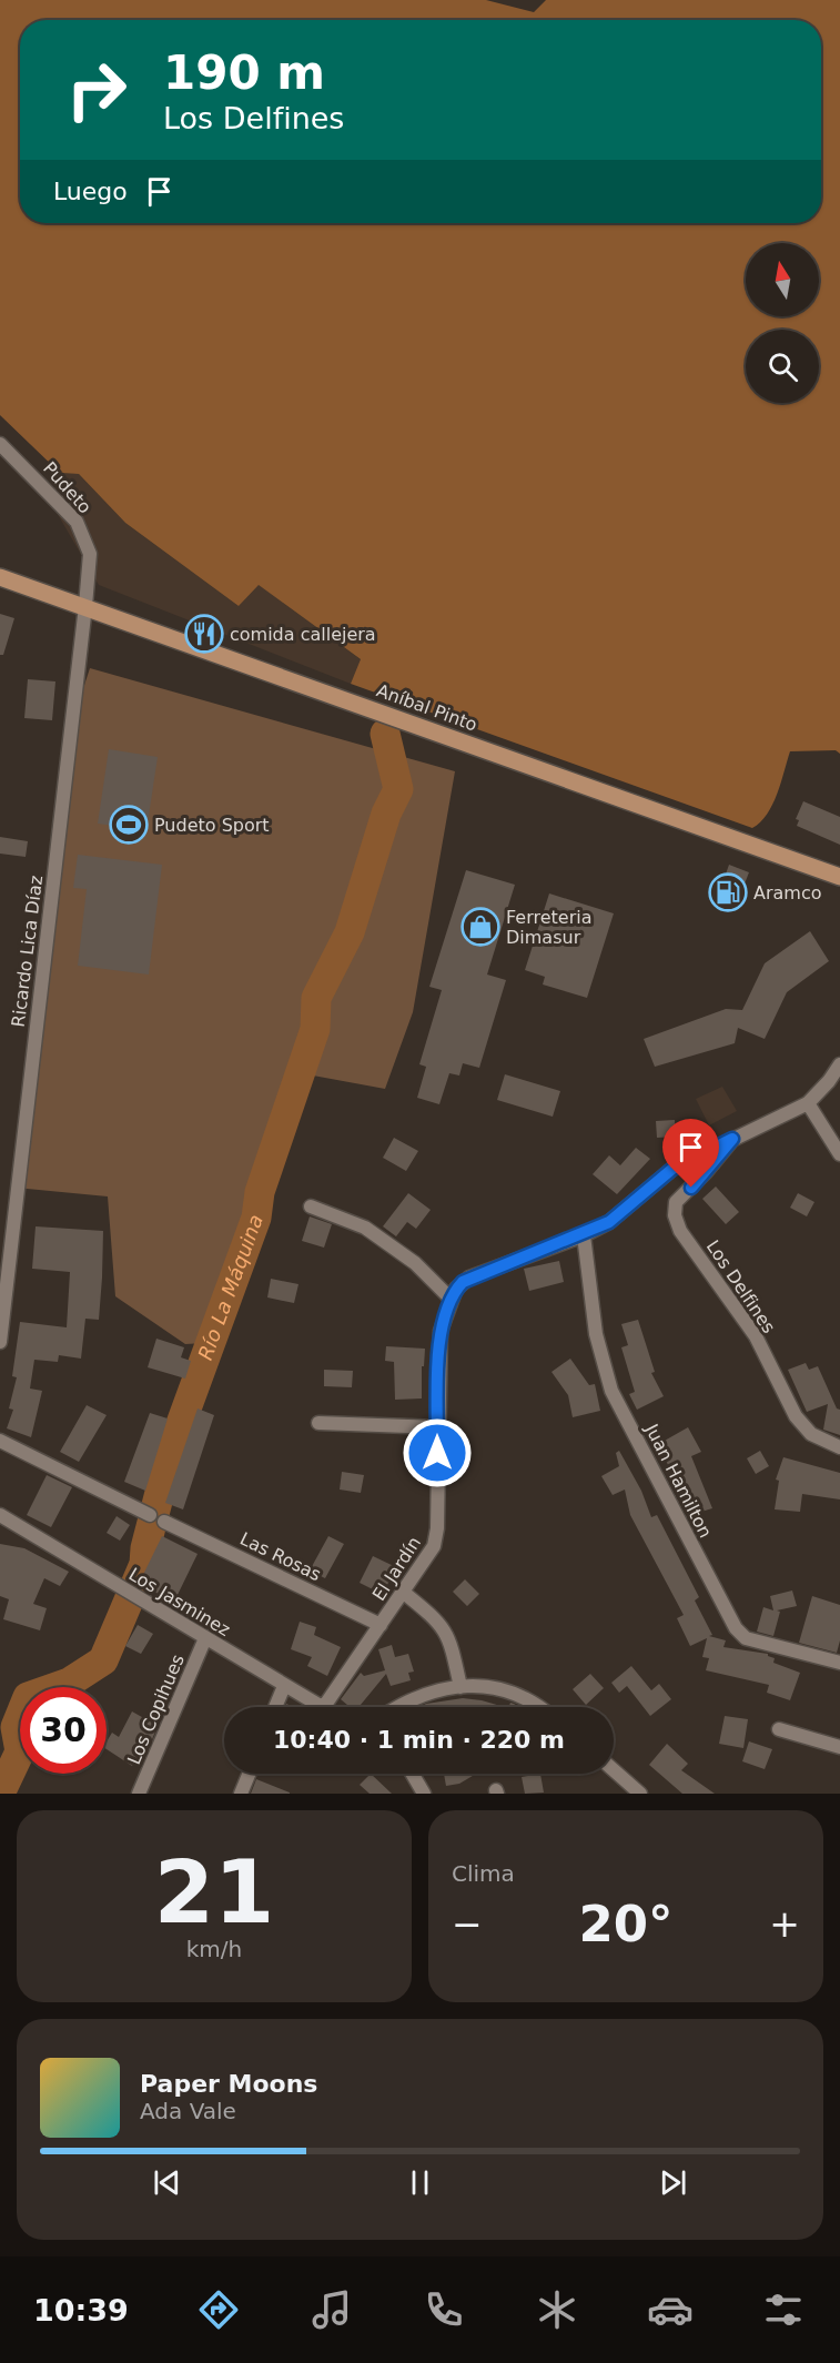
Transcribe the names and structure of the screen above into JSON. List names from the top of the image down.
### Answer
{
  "streets": {
    "main road": ["Aníbal Pinto"],
    "street": [
      "Pudeto",
      "Ricardo Lica Díaz",
      "Los Delfines",
      "Juan Hamilton",
      "Las Rosas",
      "El Jardín",
      "Los Jasminez",
      "Los Copihues"
    ]
  },
  "crossings": [
    ["Pudeto", "Aníbal Pinto"],
    ["Pudeto", "Ricardo Lica Díaz"],
    ["Aníbal Pinto", "Ricardo Lica Díaz"],
    ["Los Delfines", "El Jardín"],
    ["Juan Hamilton", "El Jardín"],
    ["Las Rosas", "El Jardín"],
    ["Los Jasminez", "Los Copihues"]
  ],
  "water": ["Río La Máquina"],
  "places": {
    "restaurant": ["comida callejera"],
    "sports": ["Pudeto Sport"],
    "fuel station": ["Aramco"],
    "shop": ["Ferreteria Dimasur"]
  },
  "north": "top",
  "page": {
    "turn": ["190 m", "Los Delfines"],
    "then": "Luego",
    "limit": "30",
    "trip": "10:40 · 1 min · 220 m",
    "tile": [
      ["21", "km/h"],
      "Clima"
    ],
    "heat": ["−", "20°", "+"],
    "song": ["Paper Moons", "Ada Vale"],
    "tabs": "10:39"
  }
}
